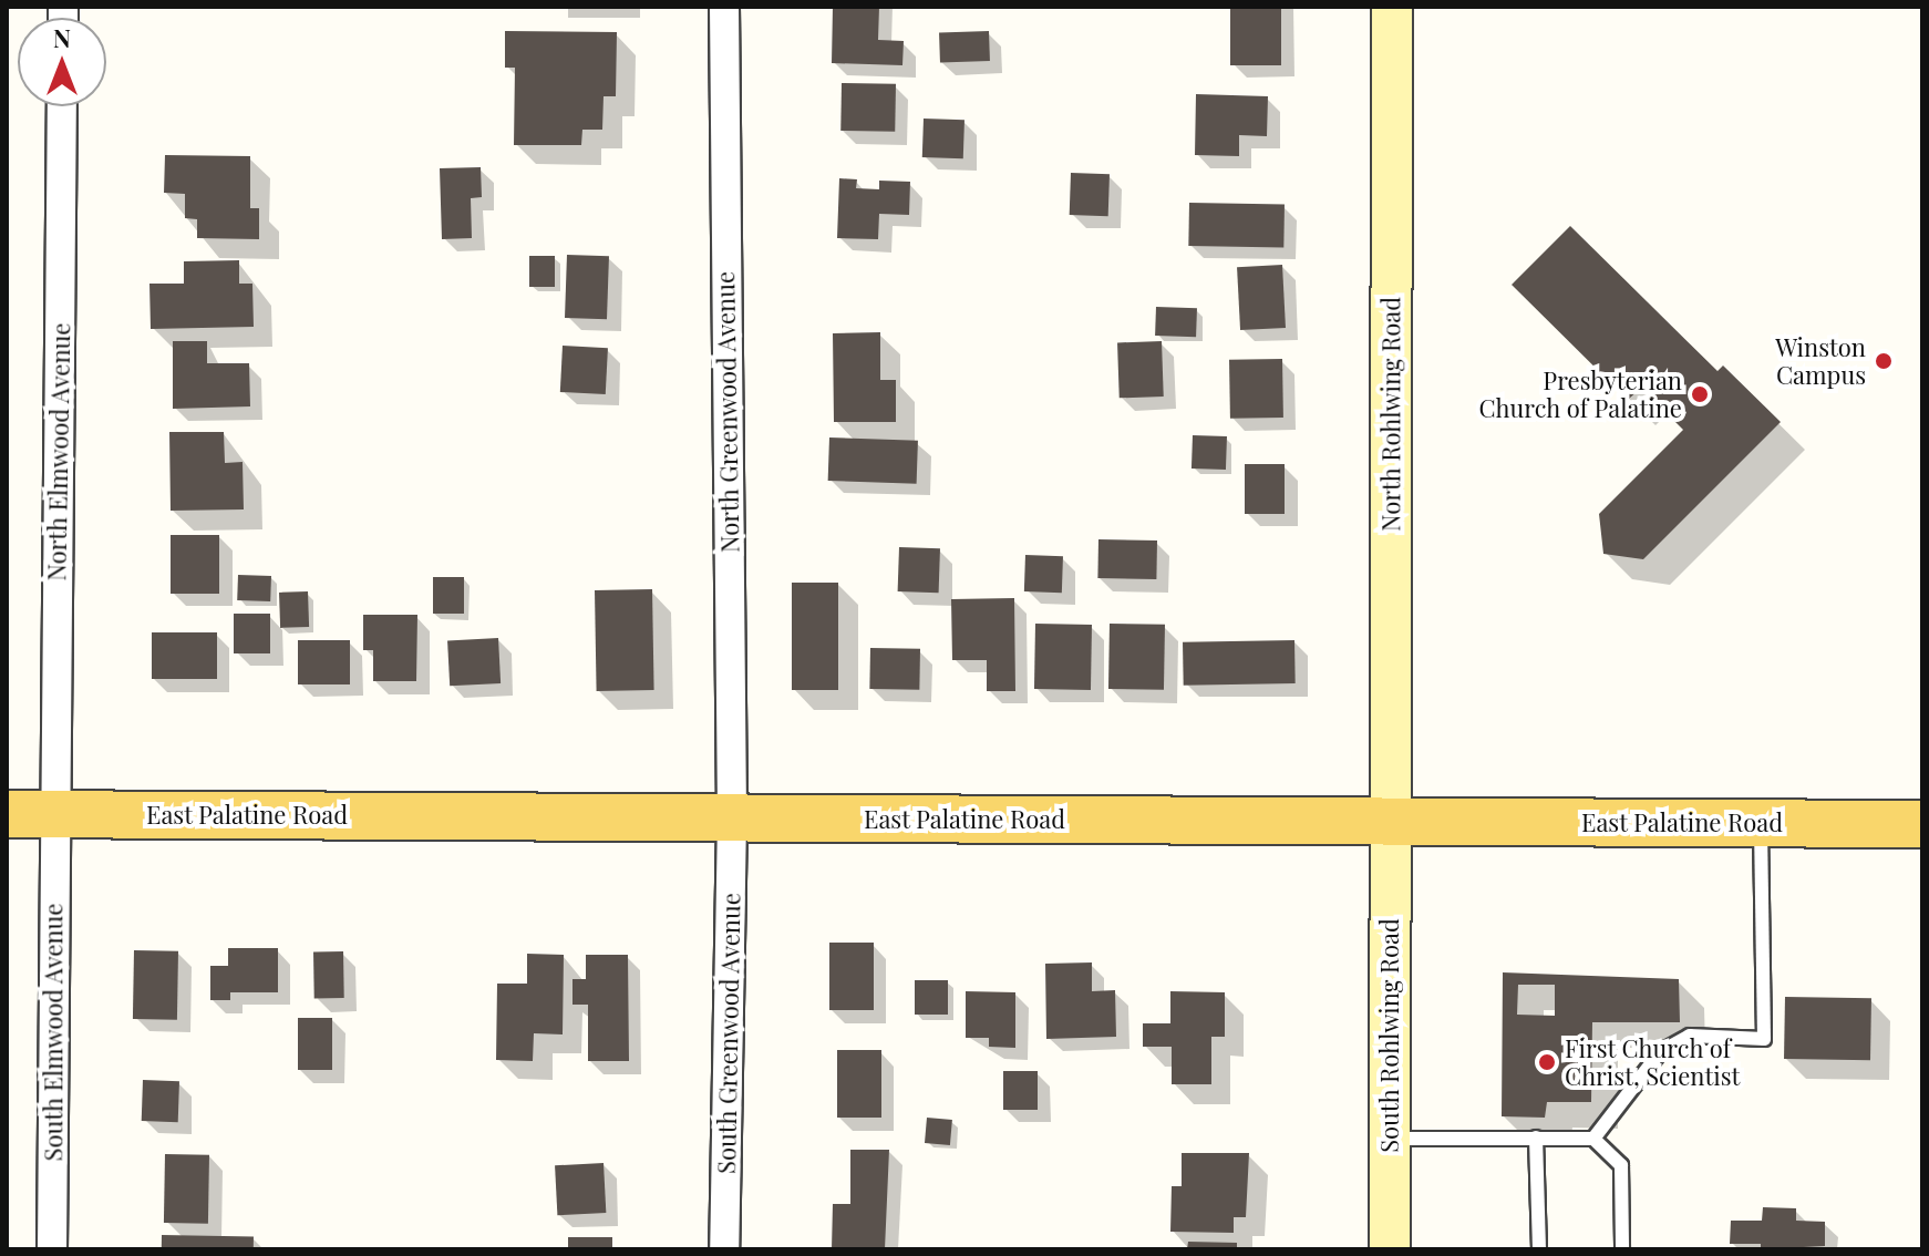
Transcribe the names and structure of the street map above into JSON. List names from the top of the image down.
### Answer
{
  "streets": {
    "main road": ["East Palatine Road"],
    "street": [
      "North Greenwood Avenue",
      "North Rohlwing Road",
      "North Elmwood Avenue",
      "South Elmwood Avenue",
      "South Greenwood Avenue",
      "South Rohlwing Road"
    ]
  },
  "crossings": [
    ["North Greenwood Avenue", "East Palatine Road"],
    ["North Greenwood Avenue", "South Greenwood Avenue"],
    ["North Rohlwing Road", "East Palatine Road"],
    ["North Rohlwing Road", "South Rohlwing Road"],
    ["North Elmwood Avenue", "East Palatine Road"],
    ["North Elmwood Avenue", "South Elmwood Avenue"],
    ["East Palatine Road", "South Elmwood Avenue"],
    ["East Palatine Road", "South Greenwood Avenue"],
    ["East Palatine Road", "South Rohlwing Road"]
  ],
  "places": ["Winston Campus", "Presbyterian Church of Palatine", "First Church of Christ, Scientist"],
  "north": "top"
}
